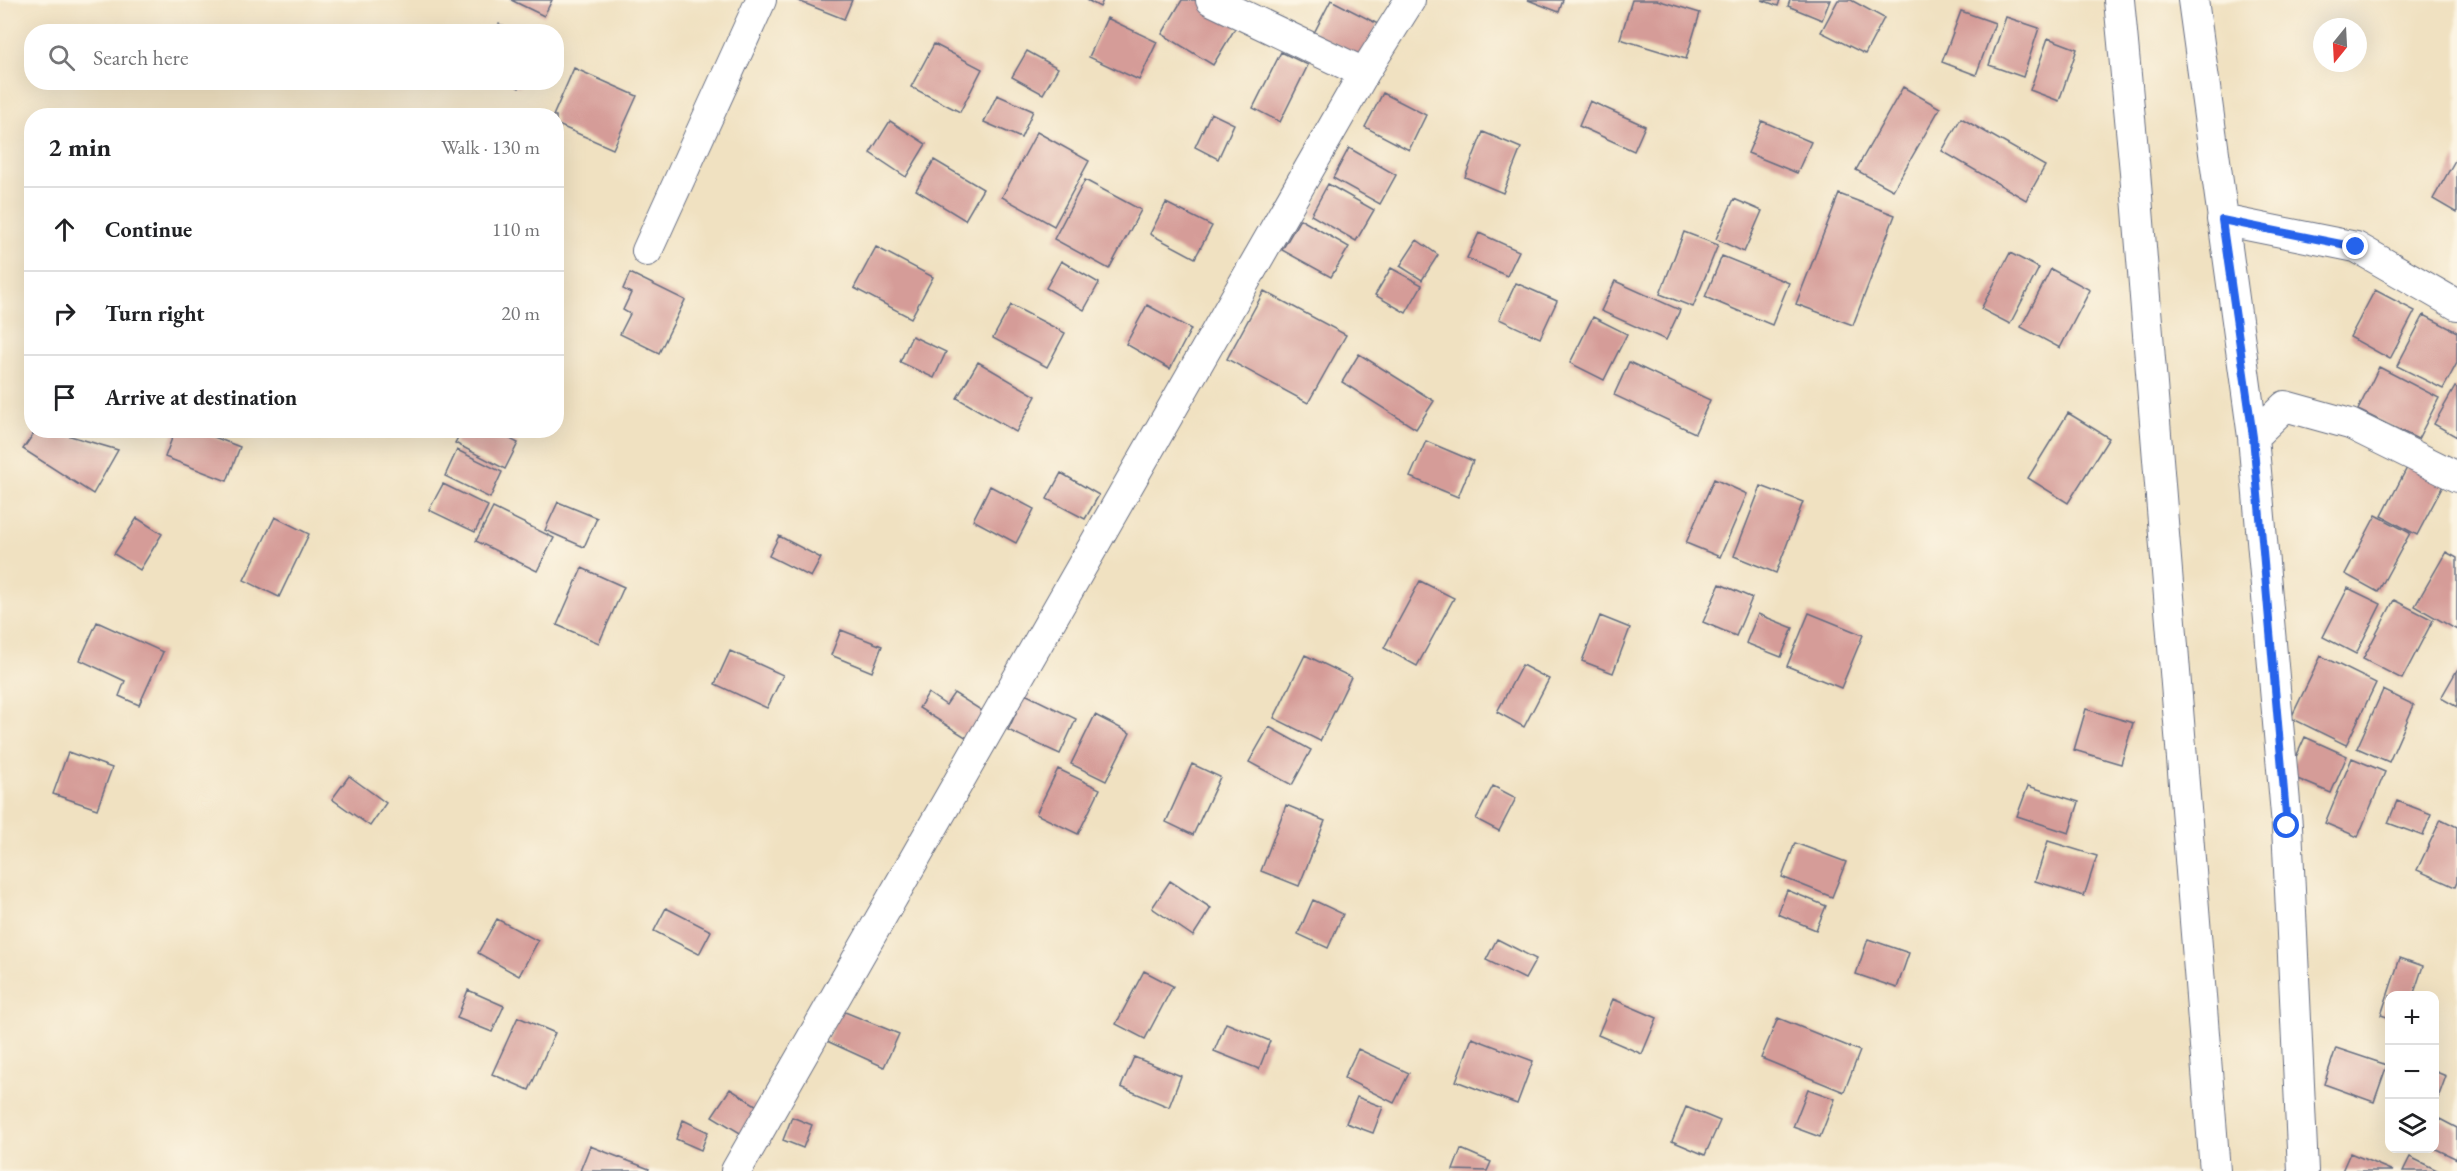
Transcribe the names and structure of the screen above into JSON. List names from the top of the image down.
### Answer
{
  "north": "bottom",
  "page": {
    "search": "Search here",
    "heading": ["2 min", "Walk · 130 m"],
    "list": [
      ["Continue", "110 m"],
      ["Turn right", "20 m"],
      "Arrive at destination"
    ],
    "map_buttons": ["+", "−"]
  }
}
